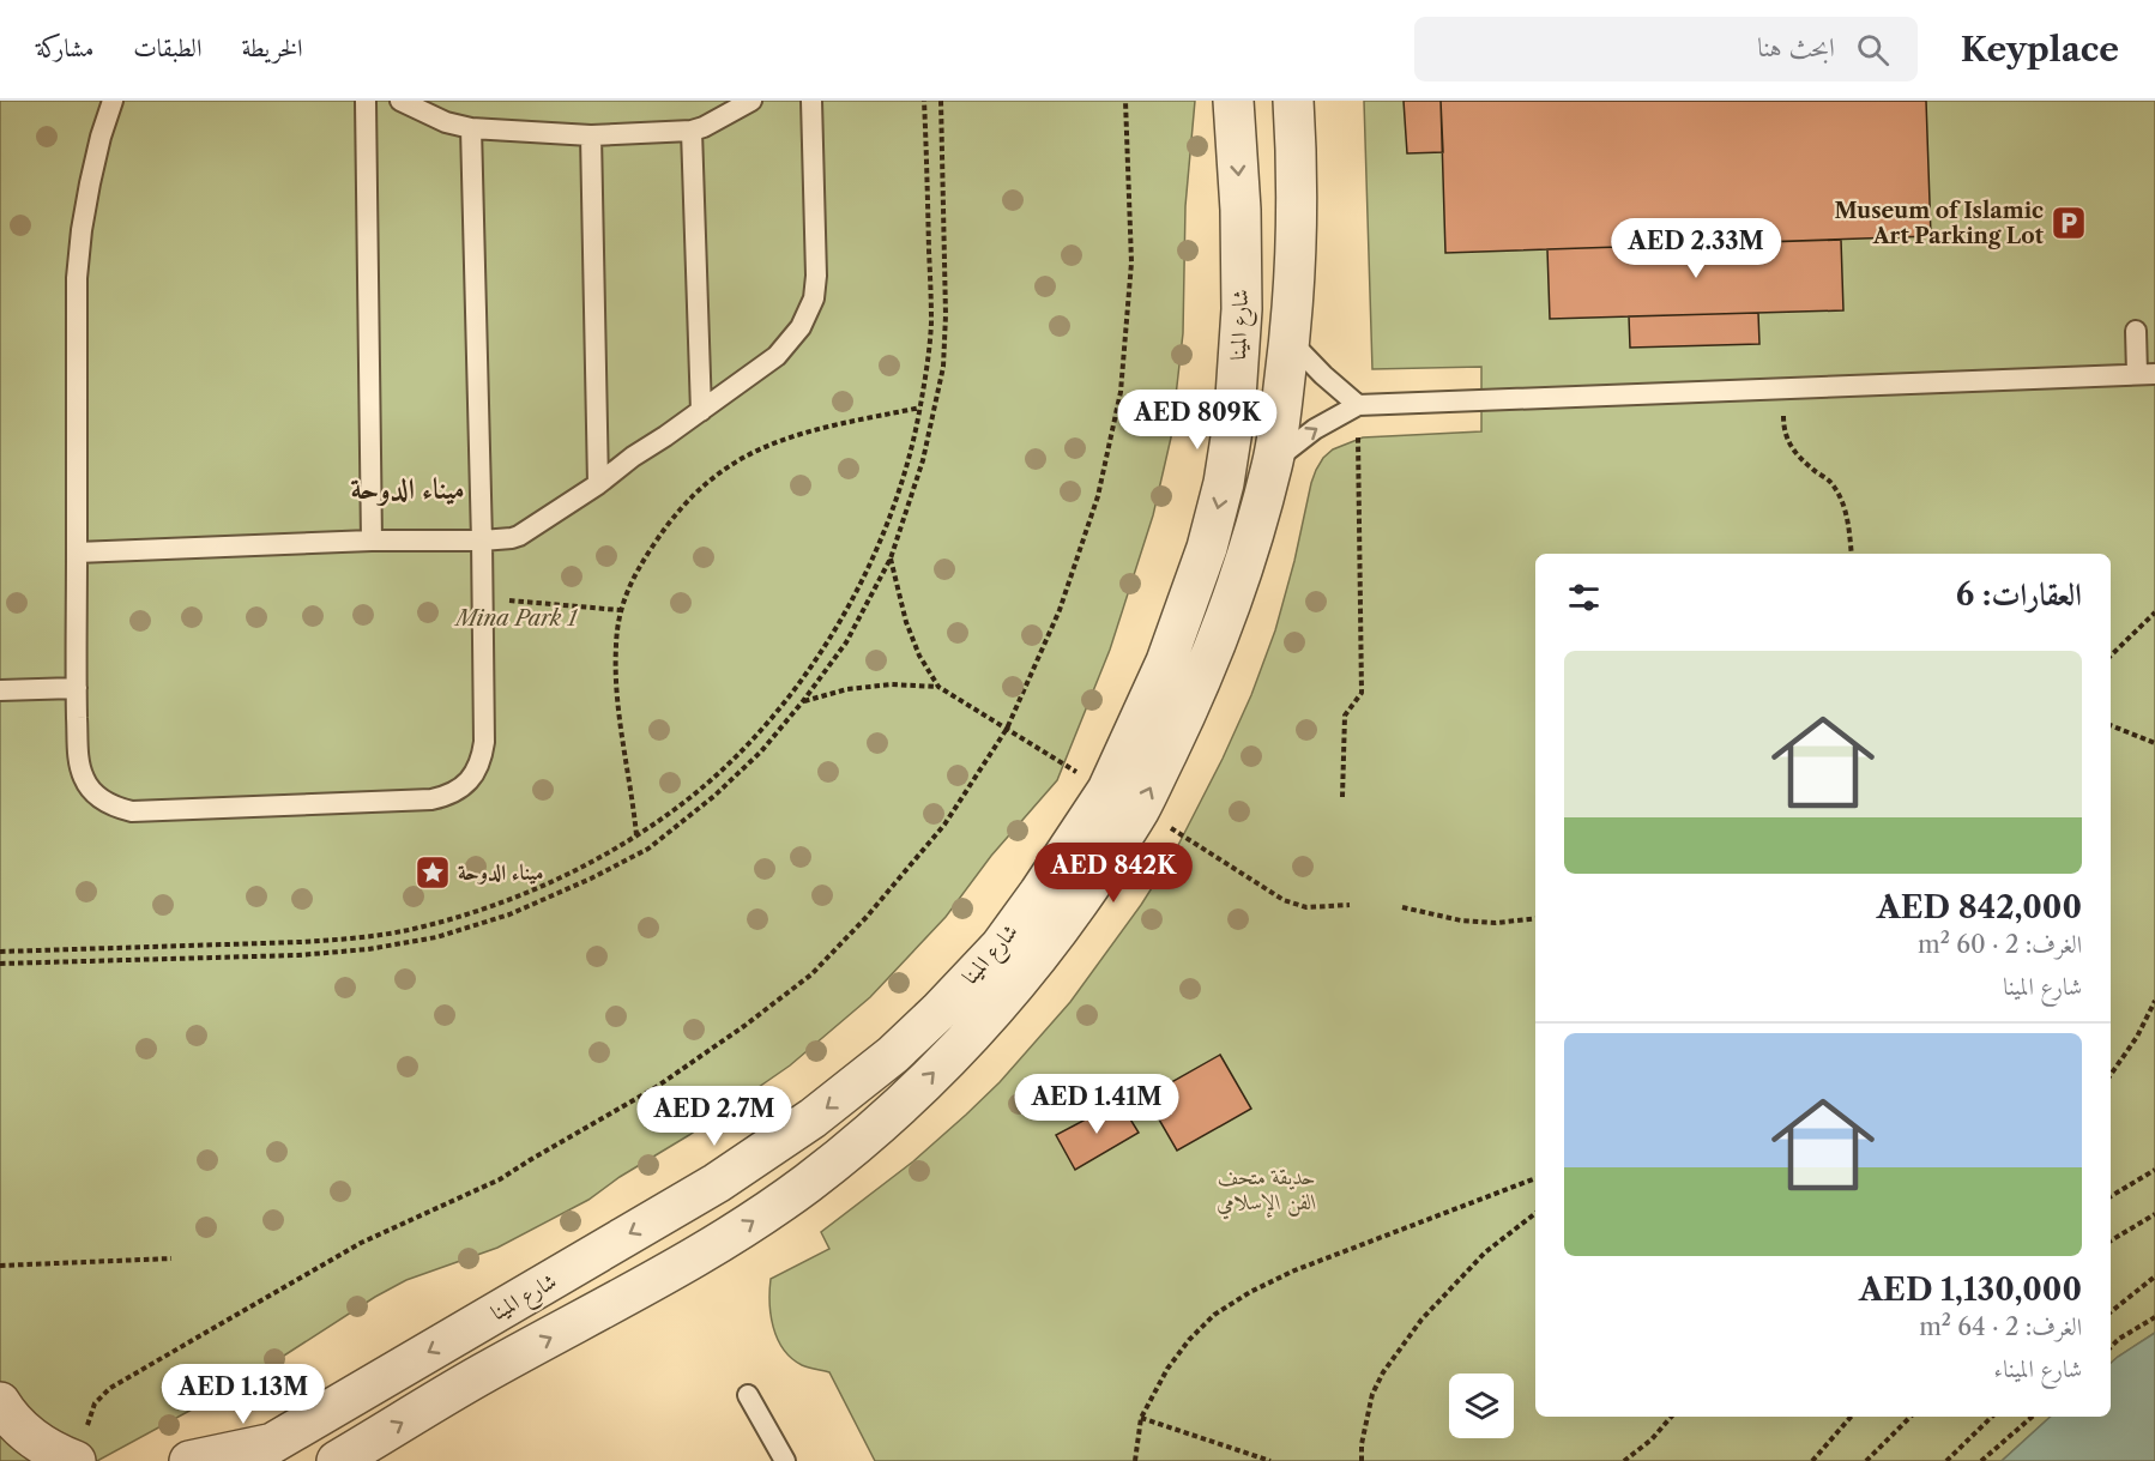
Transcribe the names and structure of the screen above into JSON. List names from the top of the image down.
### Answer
{
  "streets": {
    "street": ["شارع المينا"]
  },
  "districts": ["ميناء الدوحة"],
  "parks": ["Mina Park 1", "حديقة متحف الفن الإسلامي"],
  "places": {
    "parking": ["Museum of Islamic Art Parking Lot"],
    "place": ["ميناء الدوحة"]
  },
  "page": {
    "header": "Keyplace",
    "search": "ابحث هنا",
    "nav": ["الخريطة", "الطبقات", "مشاركة"],
    "price": [
      "AED 2.33M",
      "AED 809K",
      "AED 842K",
      "AED 1.41M",
      "AED 2.7M",
      "AED 1.13M"
    ],
    "heading": "العقارات: 6",
    "list": [
      {
        "name": "AED 842,000",
        "note": "الغرف: 2 · 60 m² · شارع المينا"
      },
      {
        "name": "AED 1,130,000",
        "note": "الغرف: 2 · 64 m² · شارع الميناء"
      }
    ]
  }
}
